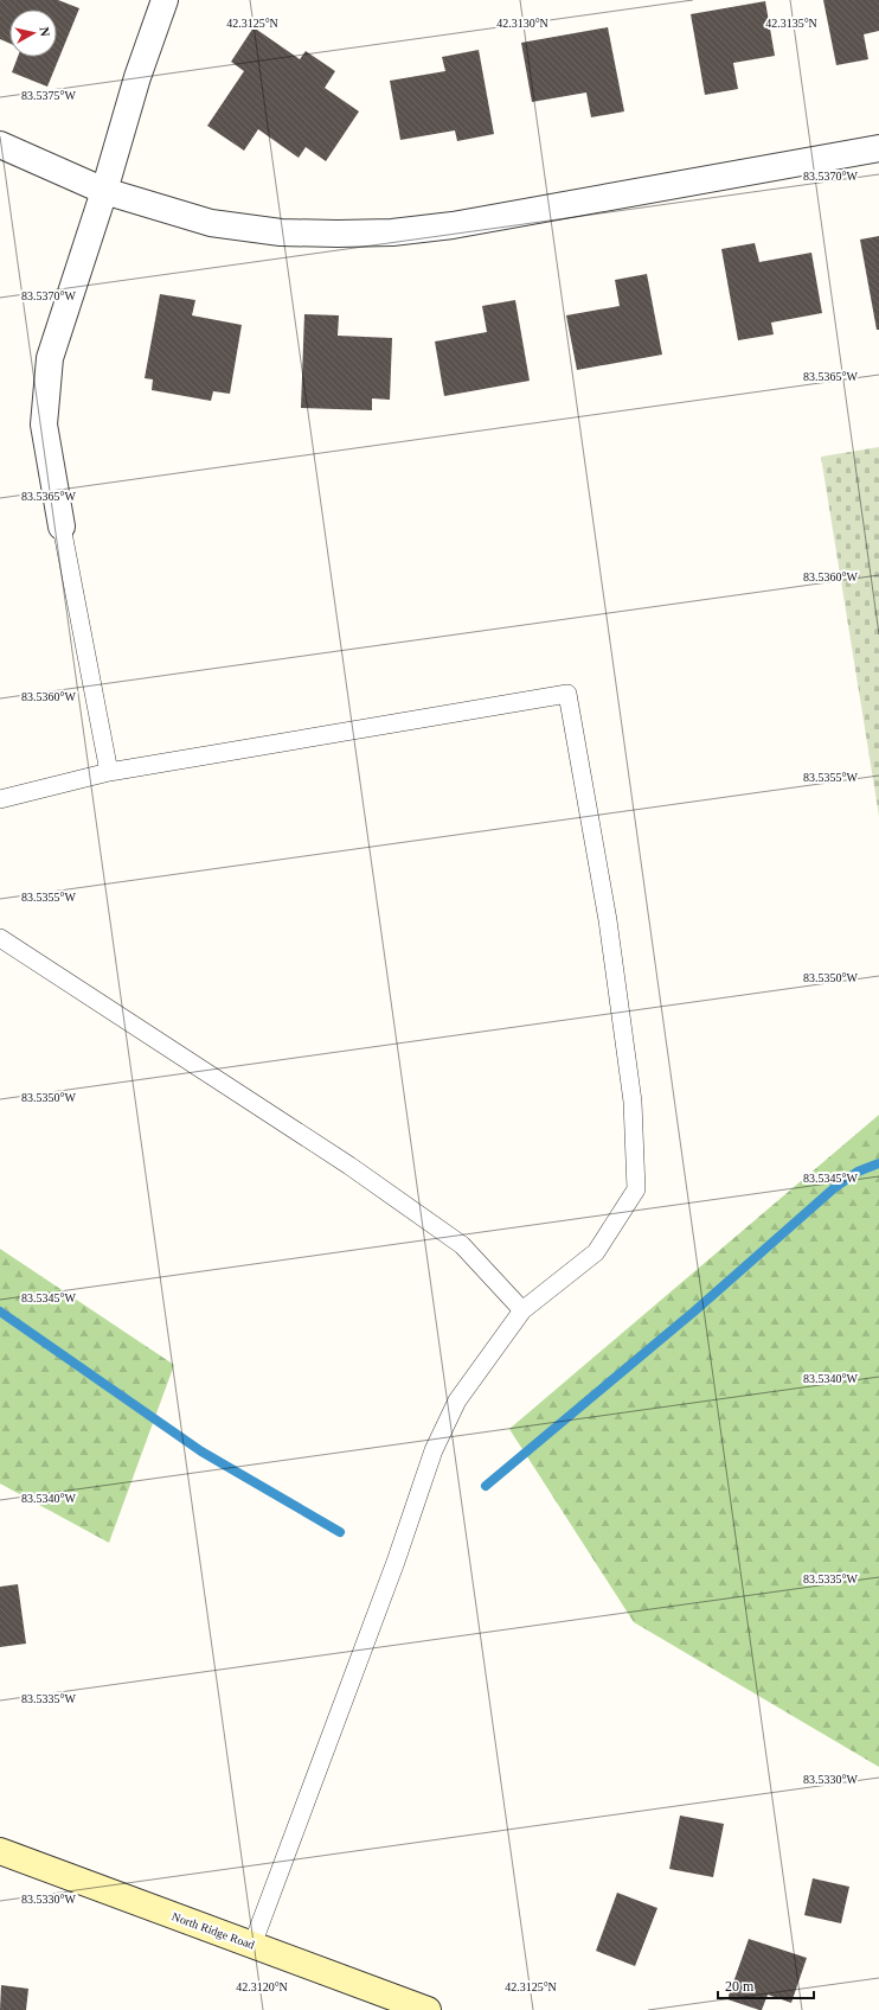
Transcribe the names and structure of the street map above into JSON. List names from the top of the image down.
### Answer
{
  "streets": {
    "street": ["North Ridge Road"]
  },
  "scale_bar": "20 m",
  "north": "right",
  "coordinates": [
    "42.3125°N",
    "42.3130°N",
    "42.3135°N",
    "83.5375°W",
    "83.5370°W",
    "83.5365°W",
    "83.5360°W",
    "83.5355°W",
    "83.5350°W",
    "83.5345°W",
    "83.5340°W",
    "83.5335°W",
    "83.5330°W",
    "42.3120°N"
  ]
}
